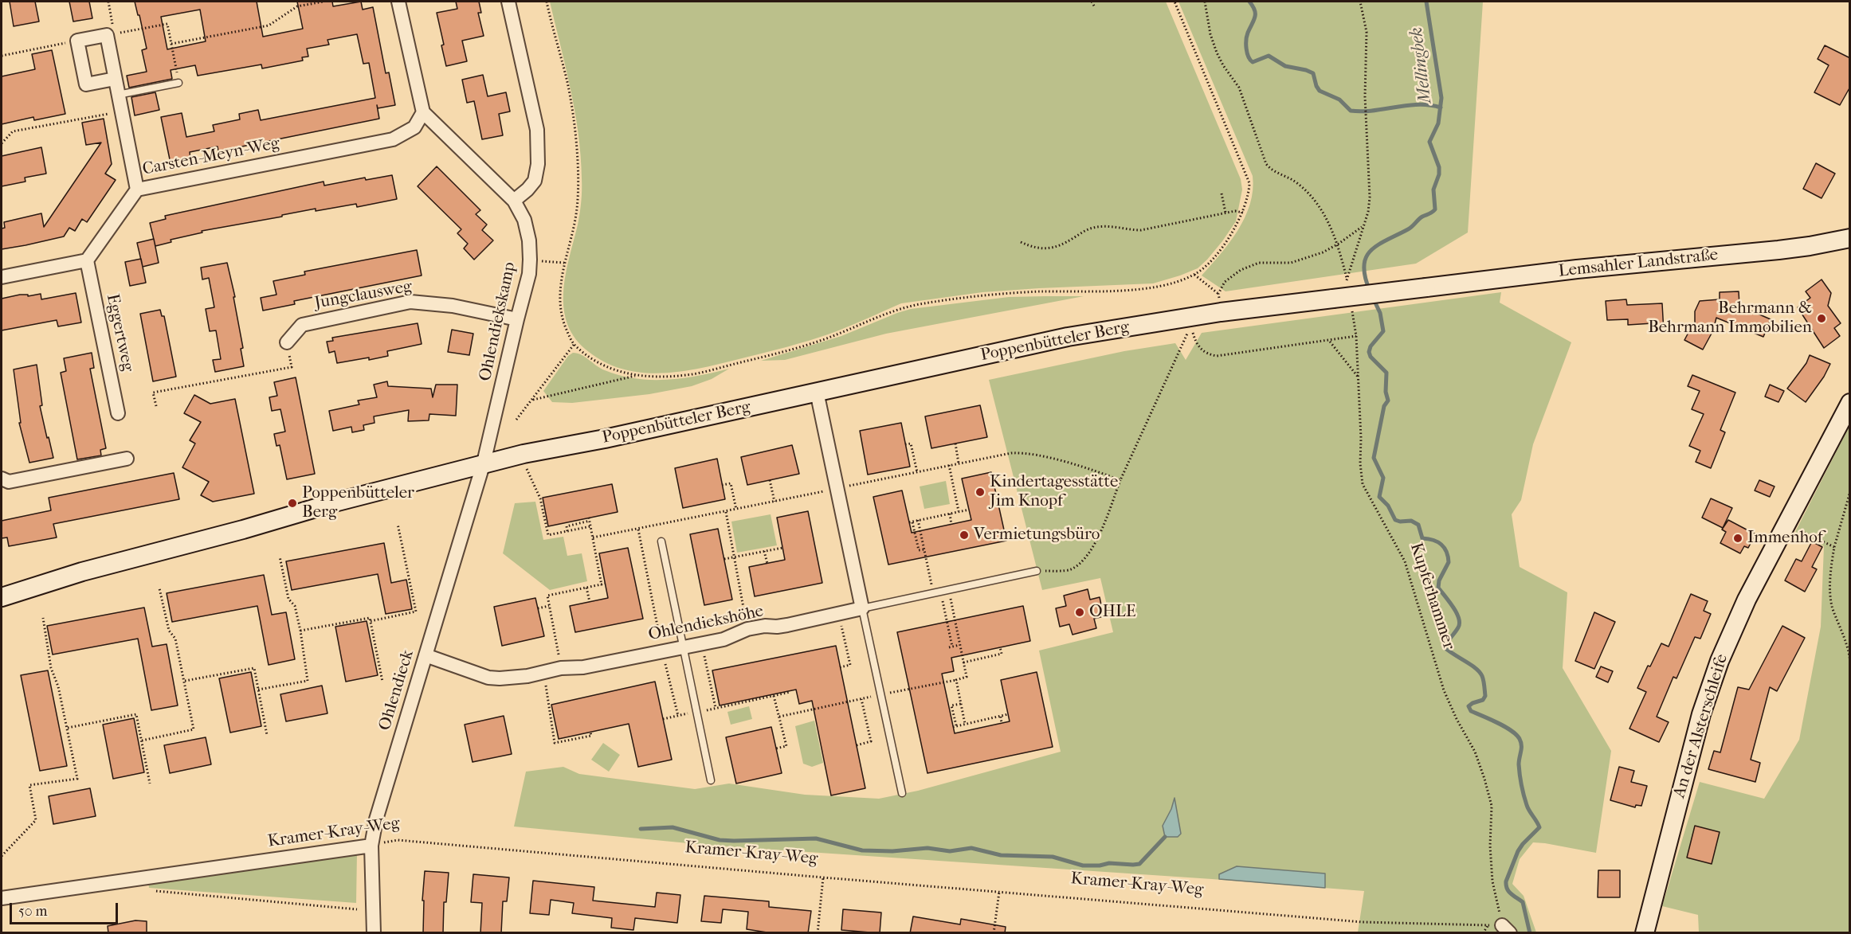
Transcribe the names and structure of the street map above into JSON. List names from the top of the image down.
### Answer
{
  "streets": {
    "main road": ["Lemsahler Landstraße", "Poppenbütteler Berg", "An der Alsterschleife"],
    "street": [
      "Carsten-Meyn-Weg",
      "Jungclausweg",
      "Ohlendiekskamp",
      "Eggertweg",
      "Ohlendiekshöhe",
      "Ohlendieck",
      "Kramer-Kray-Weg"
    ],
    "path": ["Kupferhammer"]
  },
  "crossings": [
    ["Carsten-Meyn-Weg", "Ohlendiekskamp"],
    ["Carsten-Meyn-Weg", "Eggertweg"],
    ["Lemsahler Landstraße", "Poppenbütteler Berg"],
    ["Jungclausweg", "Ohlendiekskamp"],
    ["Ohlendiekskamp", "Poppenbütteler Berg"],
    ["Ohlendiekskamp", "Ohlendieck"],
    ["Poppenbütteler Berg", "Ohlendieck"],
    ["Kupferhammer", "Kramer-Kray-Weg"],
    ["Ohlendiekshöhe", "Ohlendieck"],
    ["Ohlendieck", "Kramer-Kray-Weg"]
  ],
  "water": ["Mellingbek"],
  "places": [
    "Behrmann & Behrmann Immobilien",
    "Kindertagesstätte Jim Knopf",
    "Poppenbütteler Berg",
    "Vermietungsbüro",
    "Immenhof",
    "OHLE"
  ],
  "scale_bar": "50 m"
}
